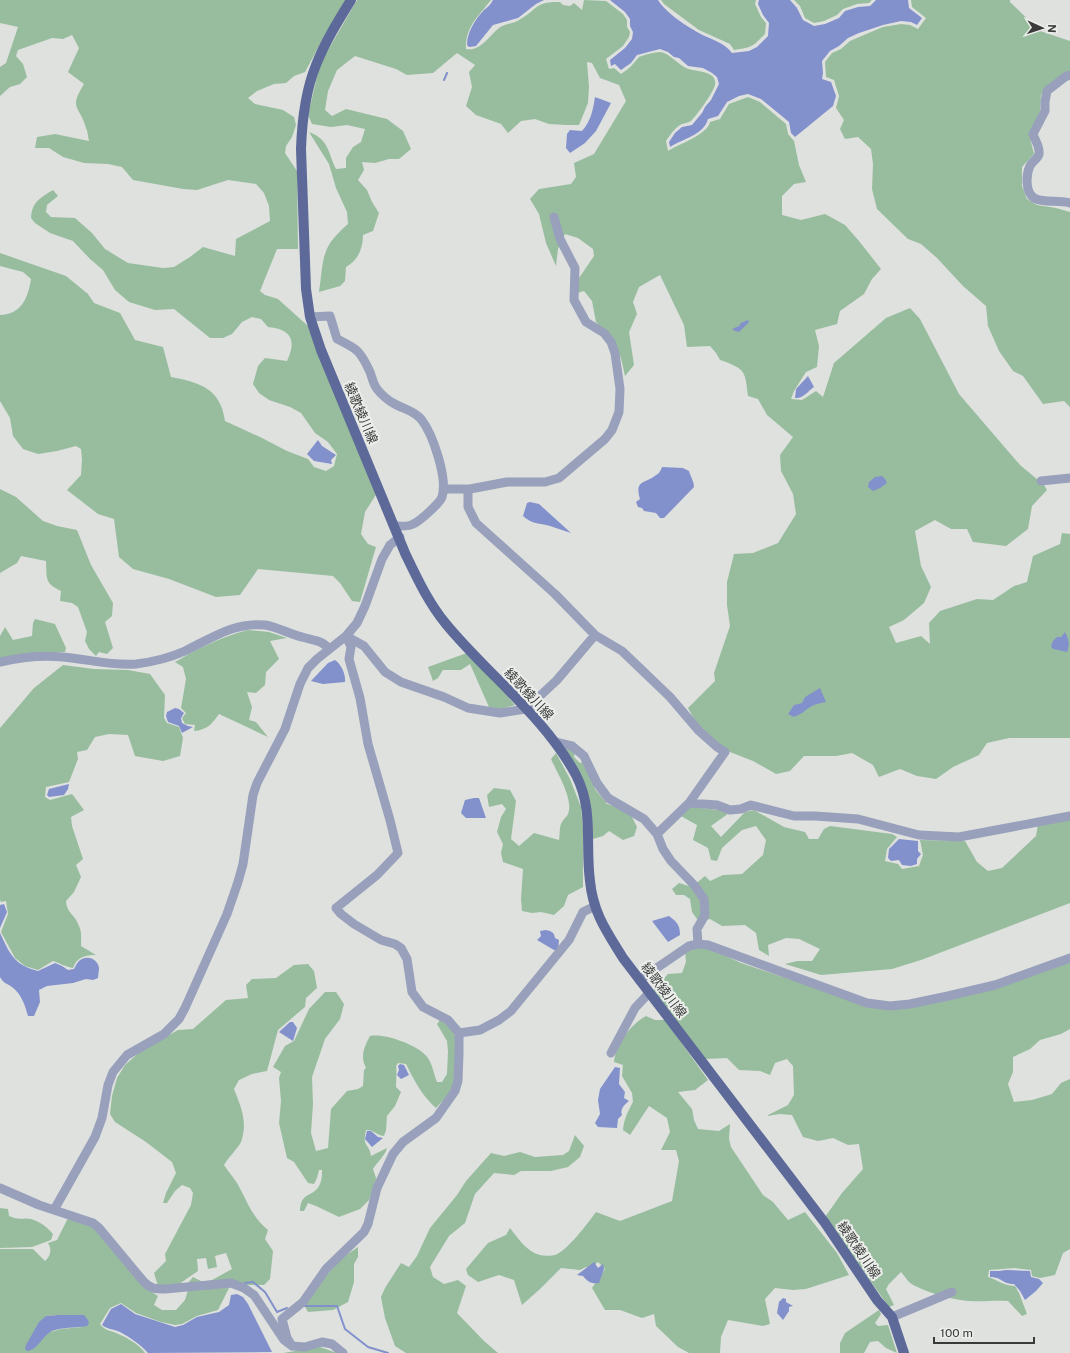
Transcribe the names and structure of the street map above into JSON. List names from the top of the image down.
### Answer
{
  "streets": {
    "main road": ["綾歌綾川線"]
  },
  "scale_bar": "100 m",
  "north": "right"
}
